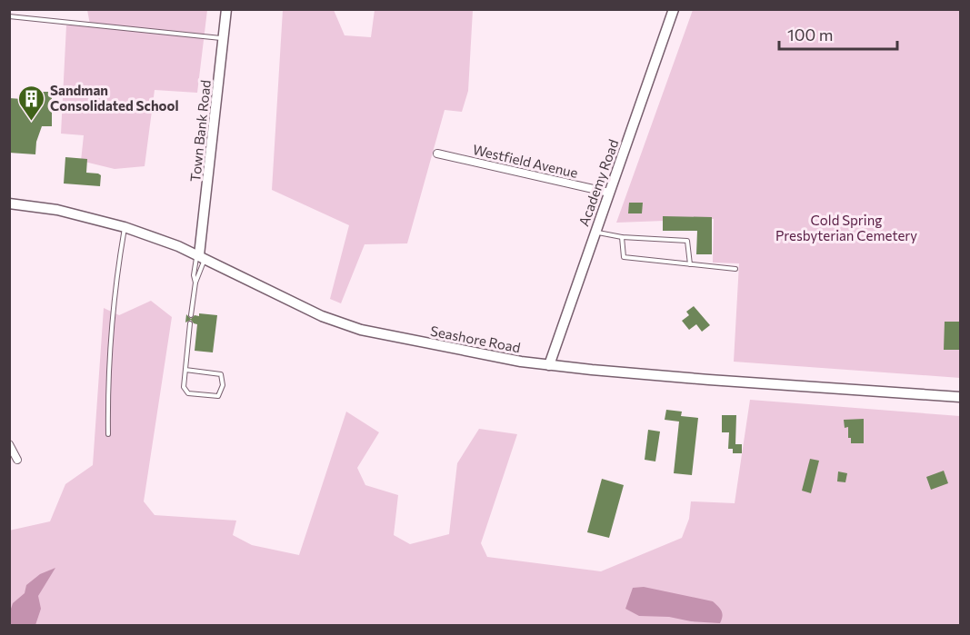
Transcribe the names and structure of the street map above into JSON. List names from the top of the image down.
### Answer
{
  "streets": {
    "street": [
      "Town Bank Road",
      "Westfield Avenue",
      "Academy Road",
      "Seashore Road"
    ]
  },
  "crossings": [
    ["Town Bank Road", "Seashore Road"],
    ["Westfield Avenue", "Academy Road"],
    ["Academy Road", "Seashore Road"]
  ],
  "parks": ["Cold Spring Presbyterian Cemetery"],
  "places": {
    "building": ["Sandman Consolidated School"]
  },
  "scale_bar": "100 m"
}
